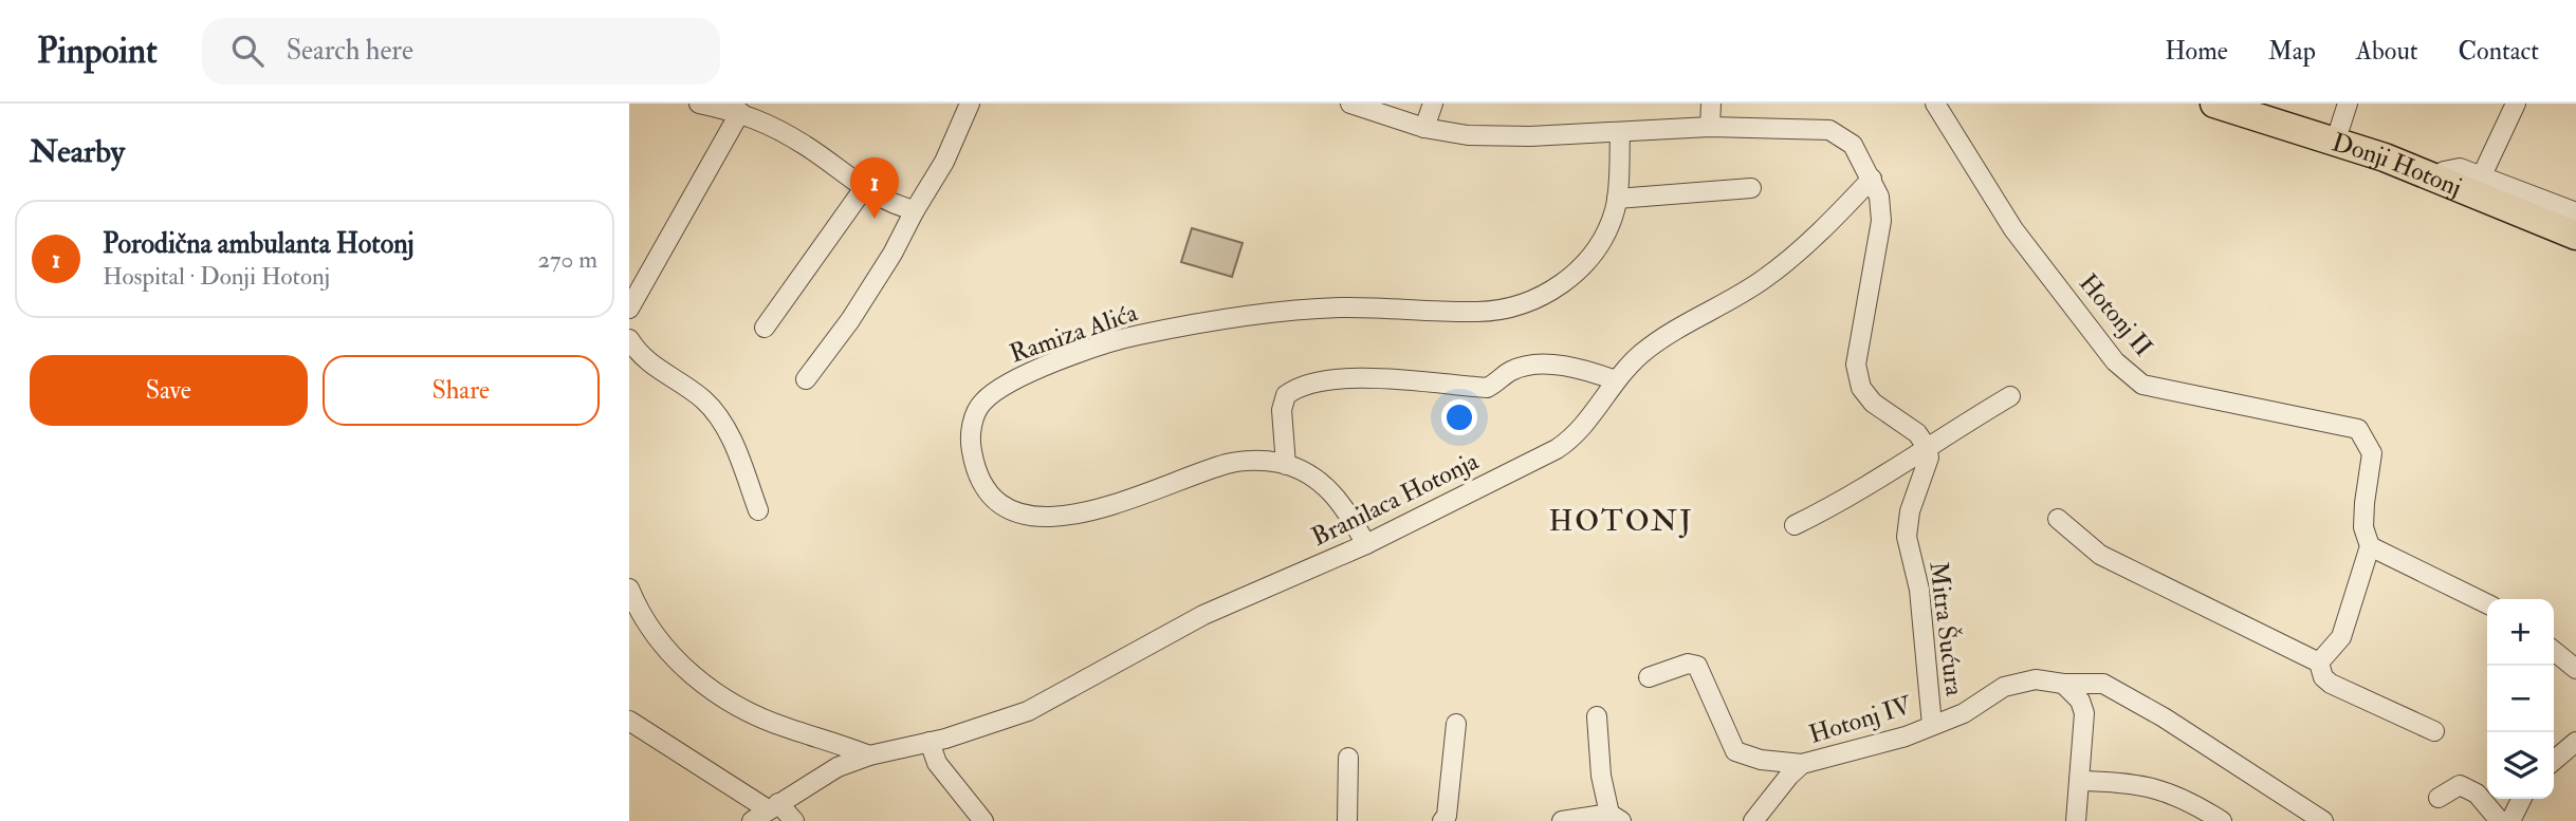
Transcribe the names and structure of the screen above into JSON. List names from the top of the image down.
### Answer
{
  "streets": {
    "main road": ["Donji Hotonj"],
    "street": [
      "Hotonj II",
      "Ramiza Alića",
      "Branilaca Hotonja",
      "Mitra Šućura",
      "Hotonj IV"
    ]
  },
  "crossings": [
    ["Ramiza Alića", "Branilaca Hotonja"],
    ["Mitra Šućura", "Hotonj IV"]
  ],
  "districts": ["HOTONJ"],
  "page": {
    "header": "Pinpoint",
    "search": "Search here",
    "nav": [
      "Home",
      "Map",
      "About",
      "Contact"
    ],
    "heading": "Nearby",
    "pins": "1",
    "list": [
      {
        "mark": "1",
        "name": "Porodična ambulanta Hotonj",
        "note": "Hospital · Donji Hotonj",
        "value": "270 m"
      }
    ],
    "buttons": ["Save", "Share"],
    "map_buttons": ["+", "−"]
  }
}
